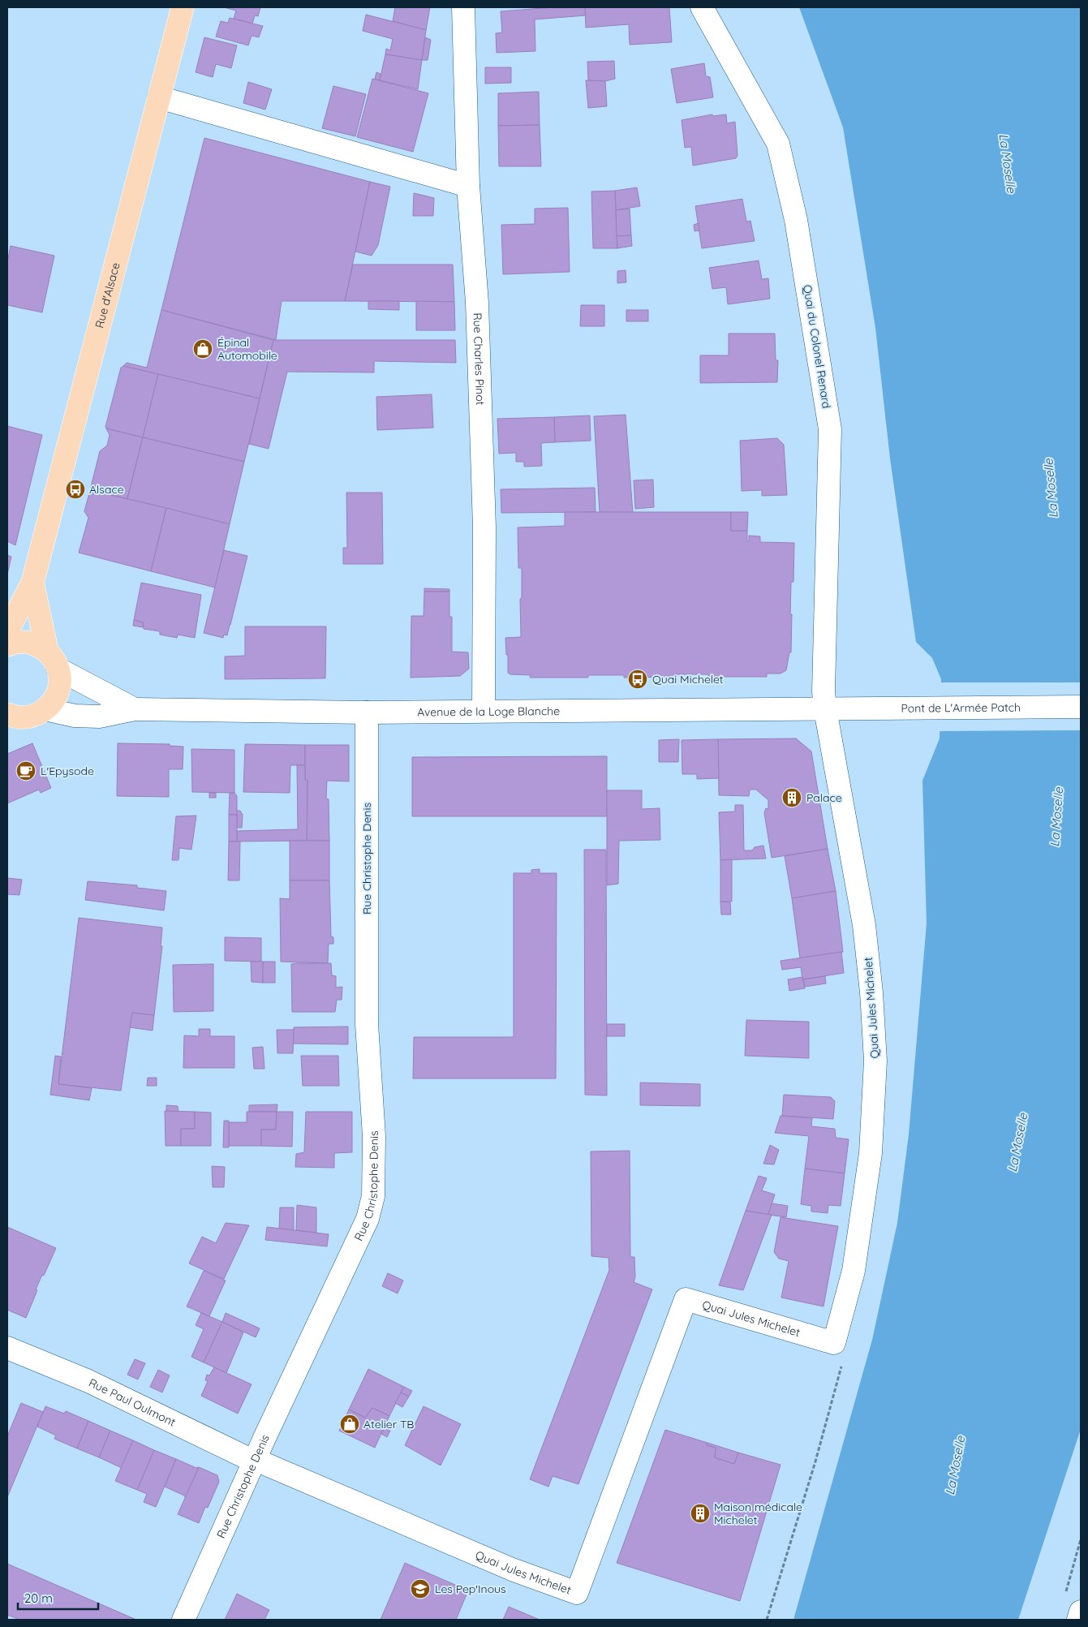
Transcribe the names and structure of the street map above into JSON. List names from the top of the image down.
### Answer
{
  "streets": {
    "main road": ["Rue d'Alsace"],
    "street": [
      "Quai du Colonel Renard",
      "Rue Charles Pinot",
      "Pont de L'Armée Patch",
      "Avenue de la Loge Blanche",
      "Rue Christophe Denis",
      "Quai Jules Michelet",
      "Rue Paul Oulmont"
    ]
  },
  "crossings": [
    ["Rue d'Alsace", "Avenue de la Loge Blanche"],
    ["Quai du Colonel Renard", "Pont de L'Armée Patch"],
    ["Quai du Colonel Renard", "Avenue de la Loge Blanche"],
    ["Quai du Colonel Renard", "Quai Jules Michelet"],
    ["Rue Charles Pinot", "Avenue de la Loge Blanche"],
    ["Pont de L'Armée Patch", "Avenue de la Loge Blanche"],
    ["Pont de L'Armée Patch", "Quai Jules Michelet"],
    ["Avenue de la Loge Blanche", "Rue Christophe Denis"],
    ["Avenue de la Loge Blanche", "Quai Jules Michelet"],
    ["Rue Christophe Denis", "Quai Jules Michelet"],
    ["Rue Christophe Denis", "Rue Paul Oulmont"],
    ["Quai Jules Michelet", "Rue Paul Oulmont"]
  ],
  "water": ["La Moselle"],
  "places": {
    "shop": ["Épinal Automobile", "Atelier TB"],
    "bus stop": ["Alsace", "Quai Michelet"],
    "cafe": ["L'Epysode"],
    "building": ["Palace", "Maison médicale Michelet"],
    "school or university": ["Les Pep'Inous"]
  },
  "scale_bar": "20 m"
}
